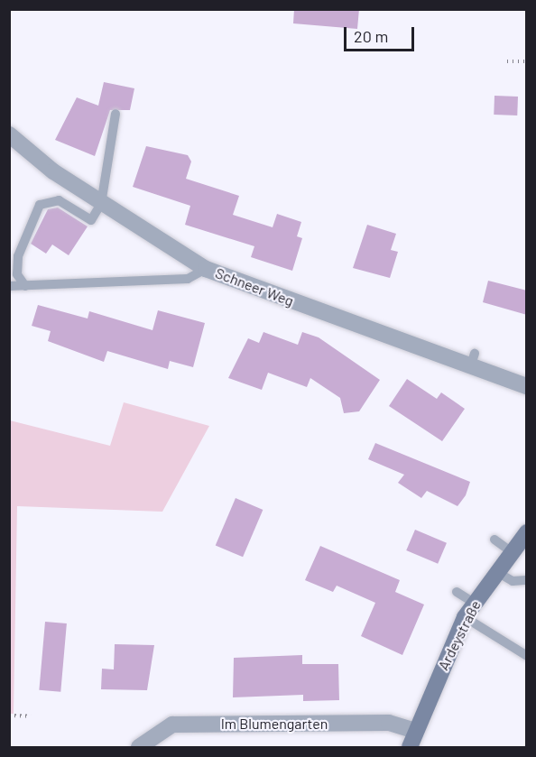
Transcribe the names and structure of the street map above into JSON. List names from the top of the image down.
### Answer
{
  "streets": {
    "main road": ["Ardeystraße"],
    "street": ["Schneer Weg", "Im Blumengarten"]
  },
  "crossings": [
    ["Ardeystraße", "Im Blumengarten"]
  ],
  "scale_bar": "20 m"
}
